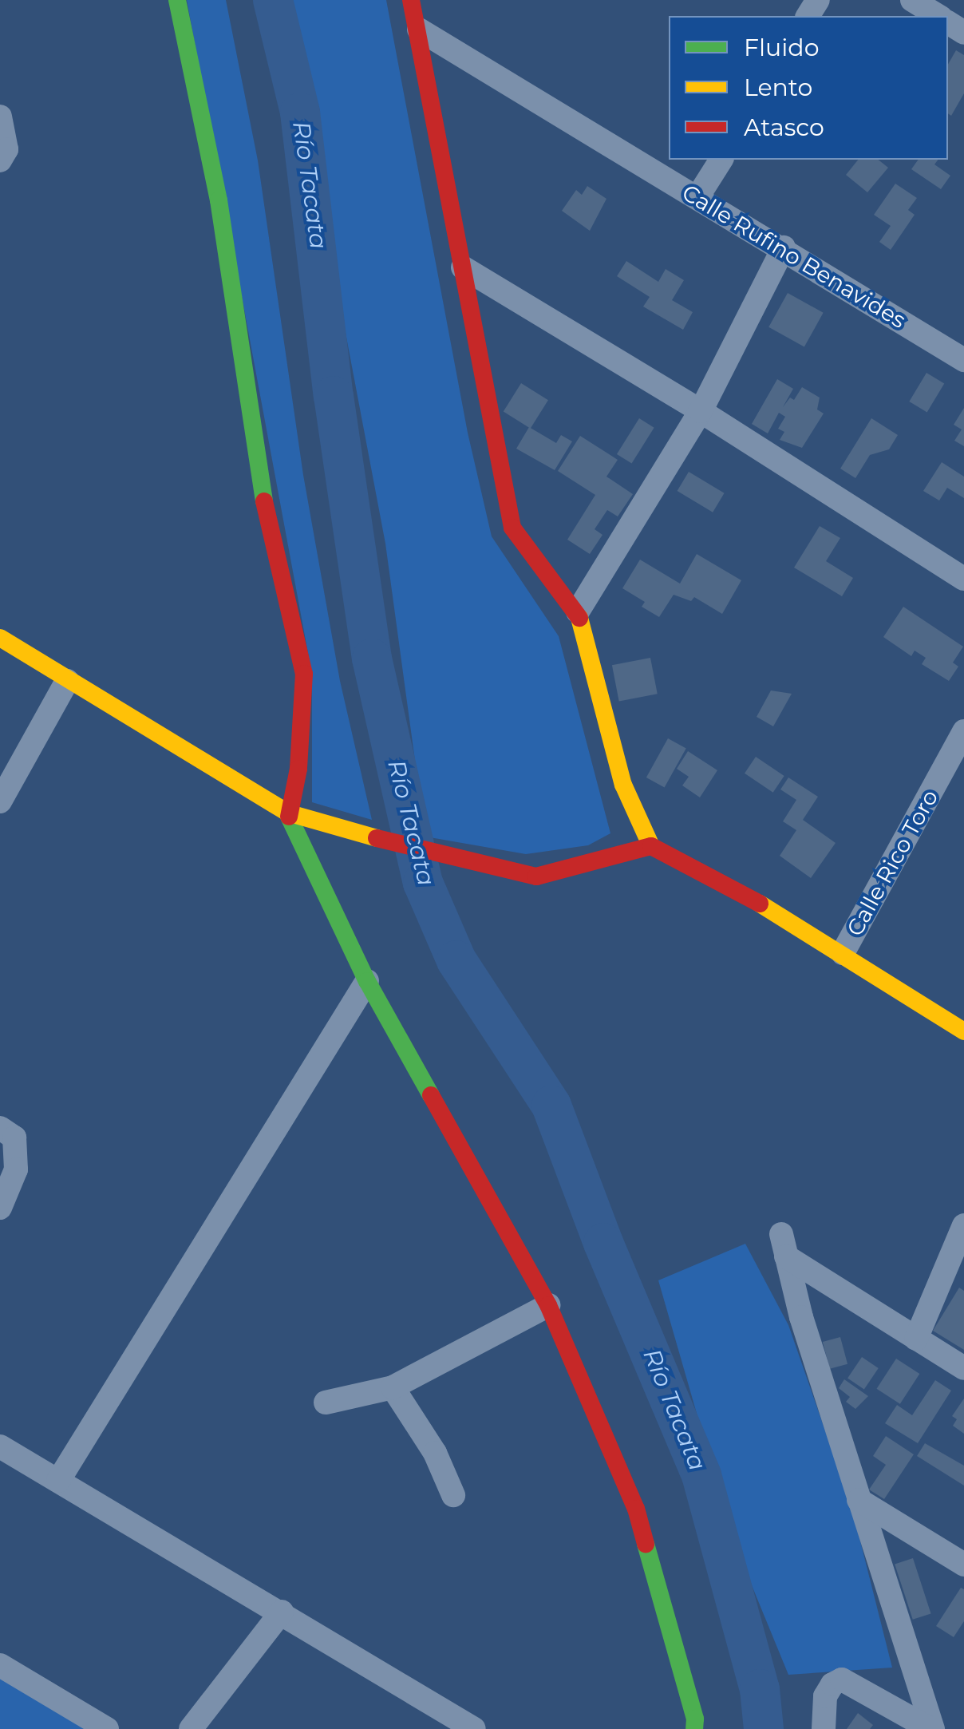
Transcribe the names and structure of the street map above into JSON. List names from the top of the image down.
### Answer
{
  "streets": {
    "street": ["Calle Rufino Benavides", "Calle Rico Toro"]
  },
  "water": ["Río Tacata"],
  "legend": ["Fluido", "Lento", "Atasco"]
}
